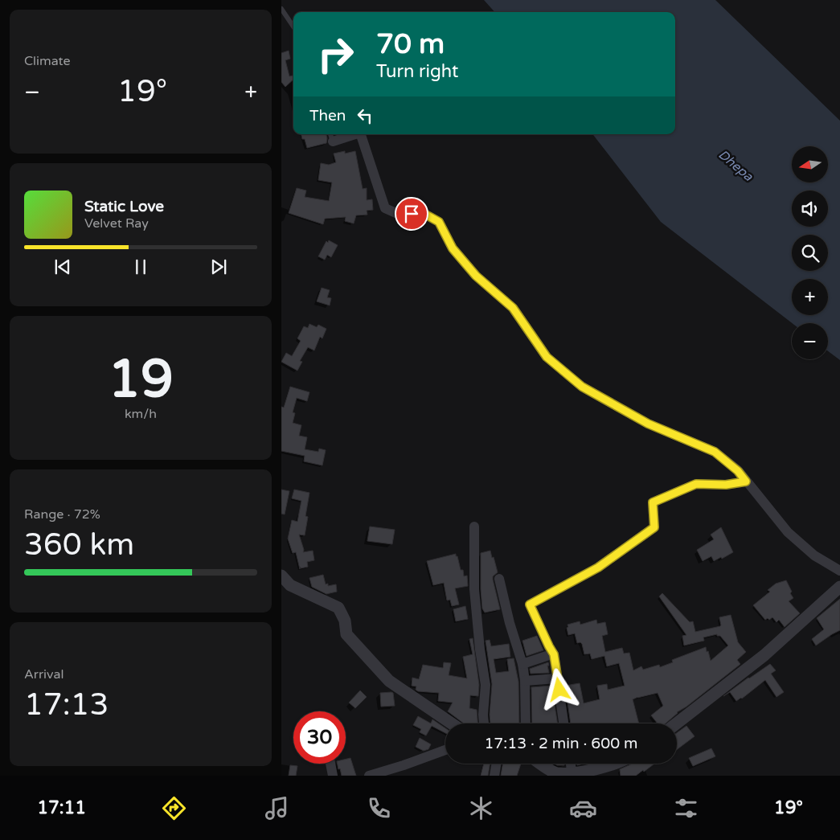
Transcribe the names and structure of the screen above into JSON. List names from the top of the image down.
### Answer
{
  "water": ["Dhepa"],
  "north": "left",
  "page": {
    "tile": [
      "Climate",
      ["19", "km/h"],
      ["Range · 72%", "360 km"],
      ["Arrival", "17:13"]
    ],
    "turn": ["70 m", "Turn right"],
    "heat": ["−", "19°", "+"],
    "then": "Then",
    "map_buttons": ["+", "−"],
    "song": ["Static Love", "Velvet Ray"],
    "limit": "30",
    "trip": "17:13 · 2 min · 600 m",
    "tabs": ["17:11", "19°"]
  }
}
